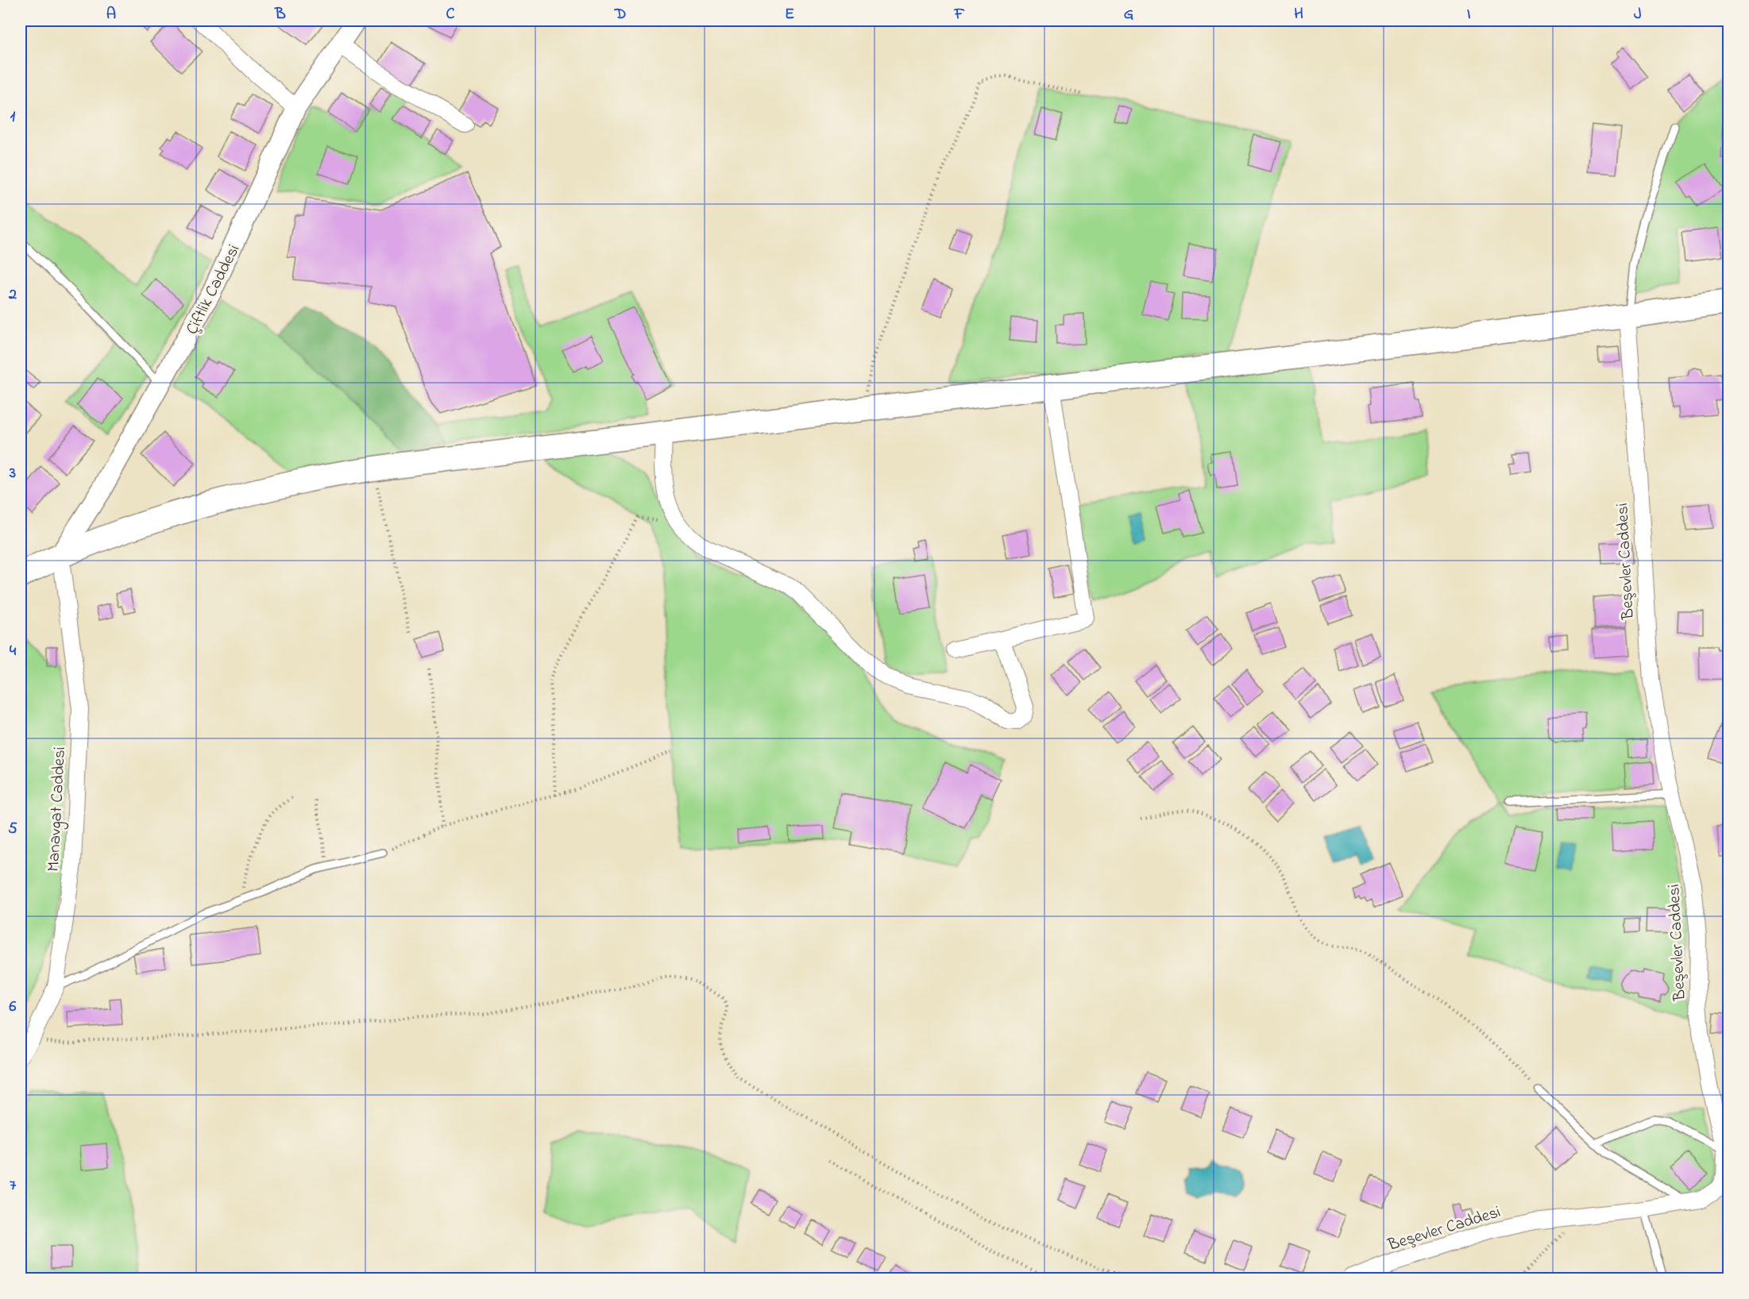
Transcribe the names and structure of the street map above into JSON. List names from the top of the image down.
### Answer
{
  "streets": {
    "street": ["Çiftlik Caddesi", "Beşevler Caddesi", "Manavgat Caddesi"]
  },
  "crossings": [
    ["Çiftlik Caddesi", "Manavgat Caddesi"]
  ],
  "grid": {
    "columns": [
      "A",
      "B",
      "C",
      "D",
      "E",
      "F",
      "G",
      "H",
      "I",
      "J"
    ],
    "rows": [
      "1",
      "2",
      "3",
      "4",
      "5",
      "6",
      "7"
    ]
  }
}
